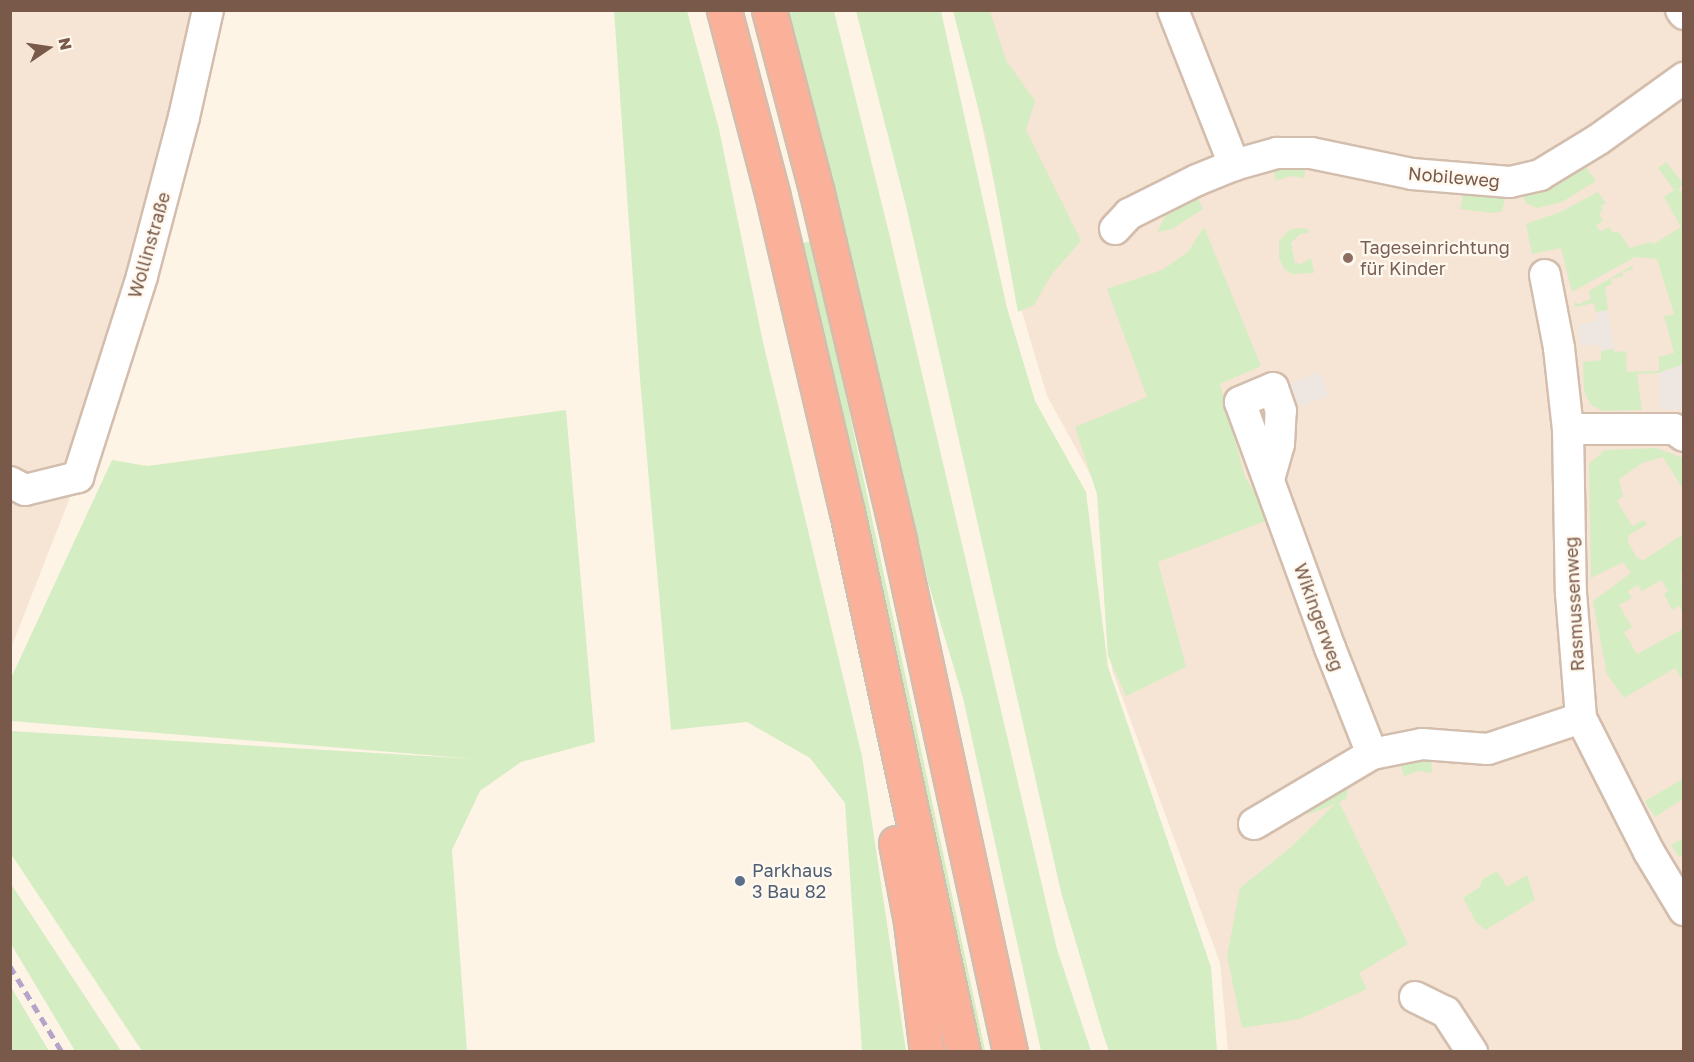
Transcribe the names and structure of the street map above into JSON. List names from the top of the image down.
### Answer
{
  "streets": {
    "street": [
      "Nobileweg",
      "Wollinstraße",
      "Rasmussenweg",
      "Wikingerweg"
    ]
  },
  "places": ["Tageseinrichtung für Kinder", "Parkhaus 3 Bau 82"],
  "north": "right"
}
